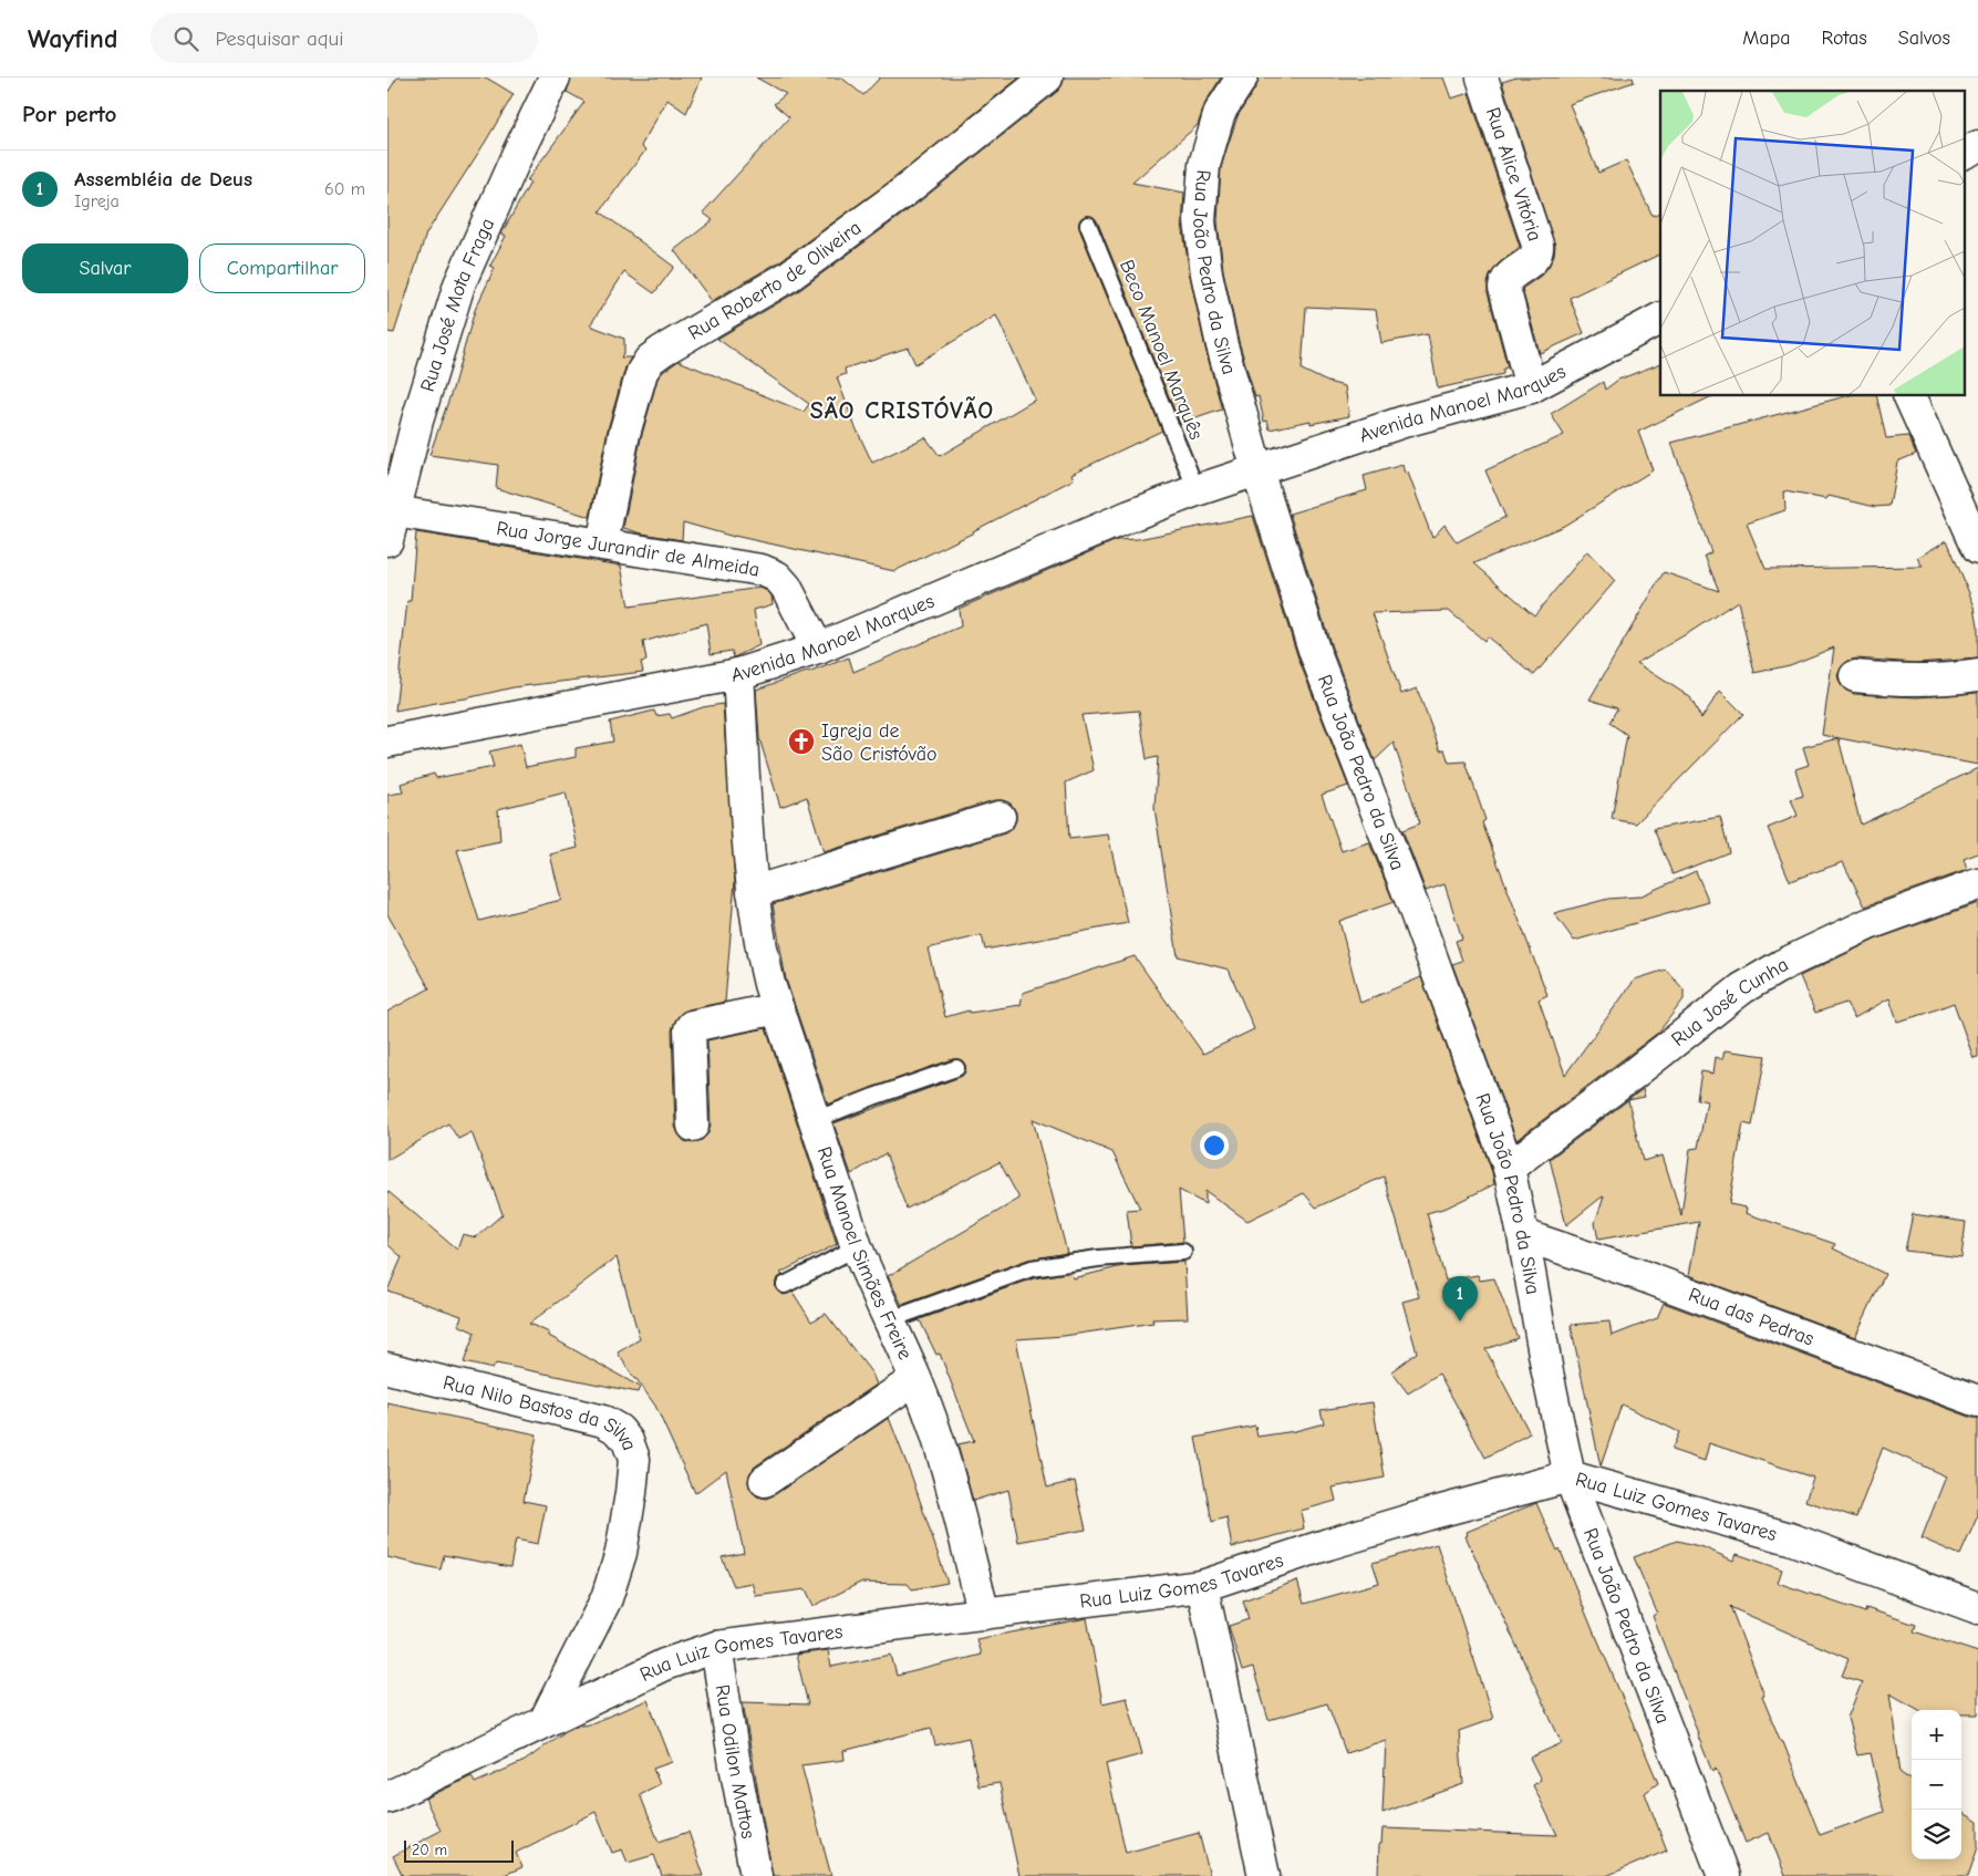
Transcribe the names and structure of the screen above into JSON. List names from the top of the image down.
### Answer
{
  "streets": {
    "street": [
      "Rua Alice Vitória",
      "Rua João Pedro da Silva",
      "Rua Roberto de Oliveira",
      "Rua José Mota Fraga",
      "Avenida Manoel Marques",
      "Rua Jorge Jurandir de Almeida",
      "Rua José Cunha",
      "Rua Manoel Simões Freire",
      "Rua das Pedras",
      "Rua Nilo Bastos da Silva",
      "Rua Luiz Gomes Tavares",
      "Rua Odilon Mattos"
    ],
    "lane": ["Beco Manoel Marquês"]
  },
  "crossings": [
    ["Rua Alice Vitória", "Avenida Manoel Marques"],
    ["Rua João Pedro da Silva", "Avenida Manoel Marques"],
    ["Rua João Pedro da Silva", "Rua José Cunha"],
    ["Rua João Pedro da Silva", "Rua das Pedras"],
    ["Rua João Pedro da Silva", "Rua Luiz Gomes Tavares"],
    ["Rua Roberto de Oliveira", "Rua Jorge Jurandir de Almeida"],
    ["Rua José Mota Fraga", "Rua Jorge Jurandir de Almeida"],
    ["Beco Manoel Marquês", "Avenida Manoel Marques"],
    ["Avenida Manoel Marques", "Rua Jorge Jurandir de Almeida"],
    ["Avenida Manoel Marques", "Rua Manoel Simões Freire"],
    ["Rua Manoel Simões Freire", "Rua Luiz Gomes Tavares"],
    ["Rua Nilo Bastos da Silva", "Rua Luiz Gomes Tavares"],
    ["Rua Luiz Gomes Tavares", "Rua Odilon Mattos"]
  ],
  "districts": ["SÃO CRISTÓVÃO"],
  "places": {
    "church": ["Igreja de São Cristóvão"]
  },
  "scale_bar": "20 m",
  "page": {
    "header": "Wayfind",
    "search": "Pesquisar aqui",
    "nav": ["Mapa", "Rotas", "Salvos"],
    "heading": "Por perto",
    "list": [
      {
        "mark": "1",
        "name": "Assembléia de Deus",
        "note": "Igreja",
        "value": "60 m"
      }
    ],
    "buttons": ["Salvar", "Compartilhar"],
    "pins": "1",
    "map_buttons": ["+", "−"],
    "scale": "20 m"
  }
}
